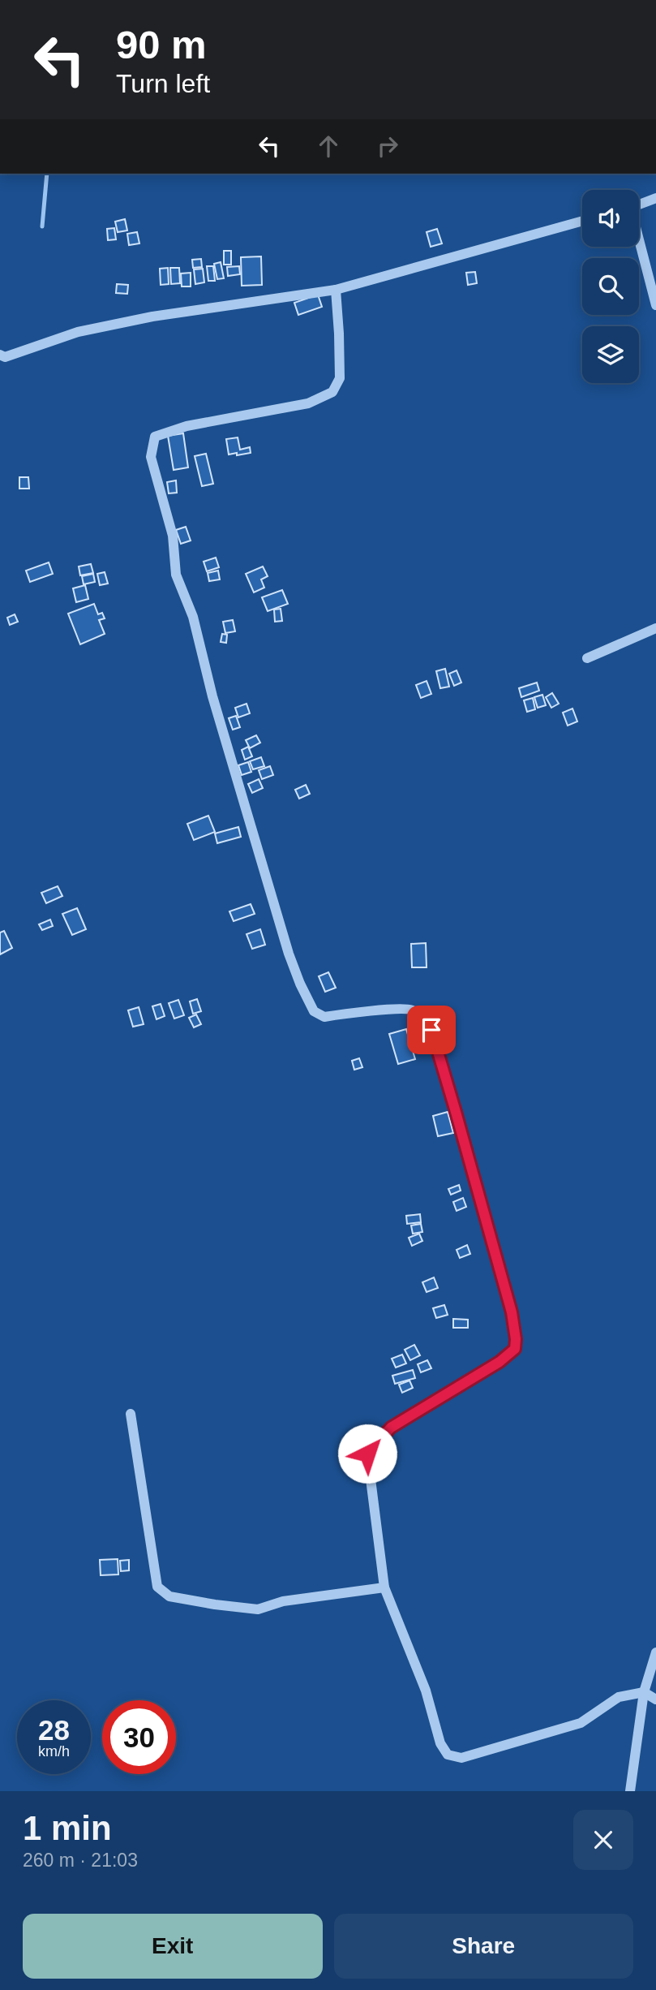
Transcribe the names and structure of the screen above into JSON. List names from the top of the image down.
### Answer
{
  "page": {
    "turn": ["90 m", "Turn left"],
    "speed": "28 km/h",
    "limit": "30",
    "heading": ["1 min", "260 m · 21:03"],
    "buttons": ["Exit", "Share"]
  }
}
